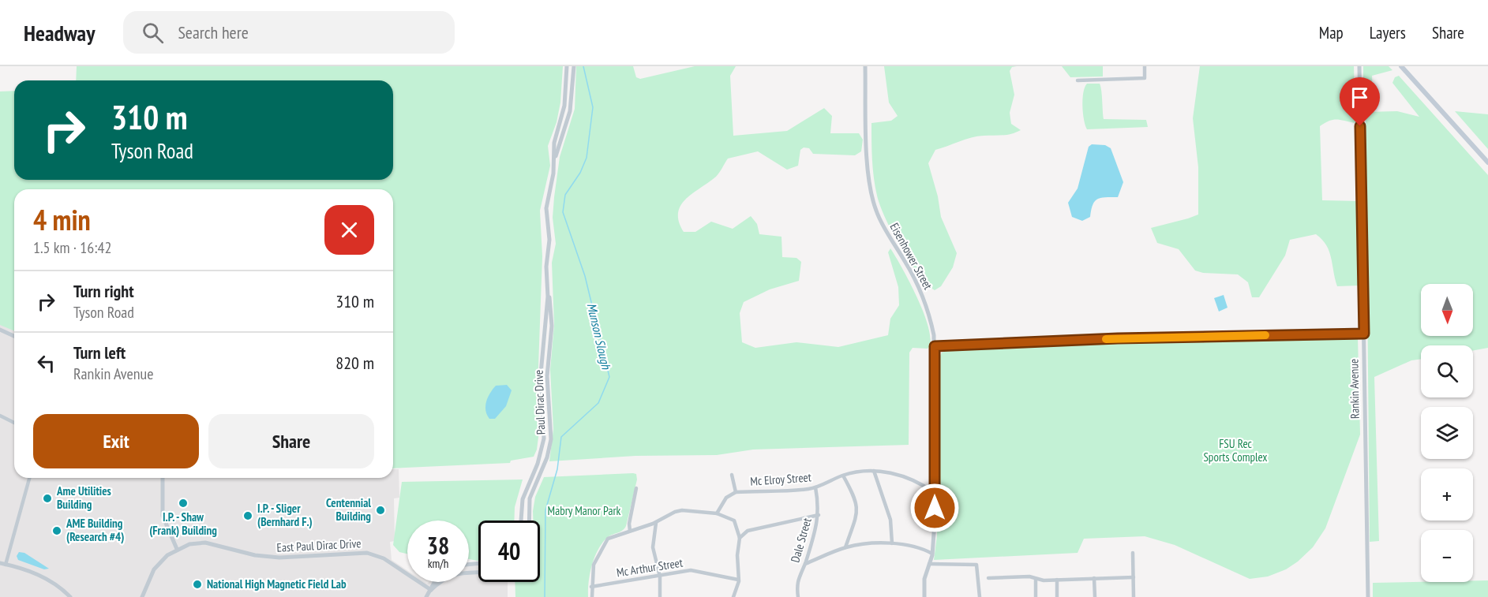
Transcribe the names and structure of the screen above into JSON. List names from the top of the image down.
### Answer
{
  "streets": {
    "street": [
      "Eisenhower Street",
      "Rankin Avenue",
      "Paul Dirac Drive",
      "Mc Elroy Street",
      "Dale Street",
      "East Paul Dirac Drive",
      "Mc Arthur Street"
    ]
  },
  "crossings": [
    ["Eisenhower Street", "Mc Elroy Street"],
    ["Mc Elroy Street", "Dale Street"]
  ],
  "water": ["Munson Slough"],
  "parks": ["FSU Rec Sports Complex", "Mabry Manor Park"],
  "places": [
    "Ame Utilities Building",
    "I.P. - Shaw (Frank) Building",
    "Centennial Building",
    "I.P. - Sliger (Bernhard F.)",
    "AME Building (Research #4)",
    "National High Magnetic Field Lab"
  ],
  "north": "bottom",
  "page": {
    "header": "Headway",
    "search": "Search here",
    "nav": ["Map", "Layers", "Share"],
    "turn": ["310 m", "Tyson Road"],
    "heading": ["4 min", "1.5 km · 16:42"],
    "list": [
      {
        "name": "Turn right",
        "note": "Tyson Road",
        "value": "310 m"
      },
      {
        "name": "Turn left",
        "note": "Rankin Avenue",
        "value": "820 m"
      }
    ],
    "map_buttons": ["+", "−"],
    "buttons": ["Exit", "Share"],
    "speed": "38 km/h",
    "limit": "40"
  }
}
